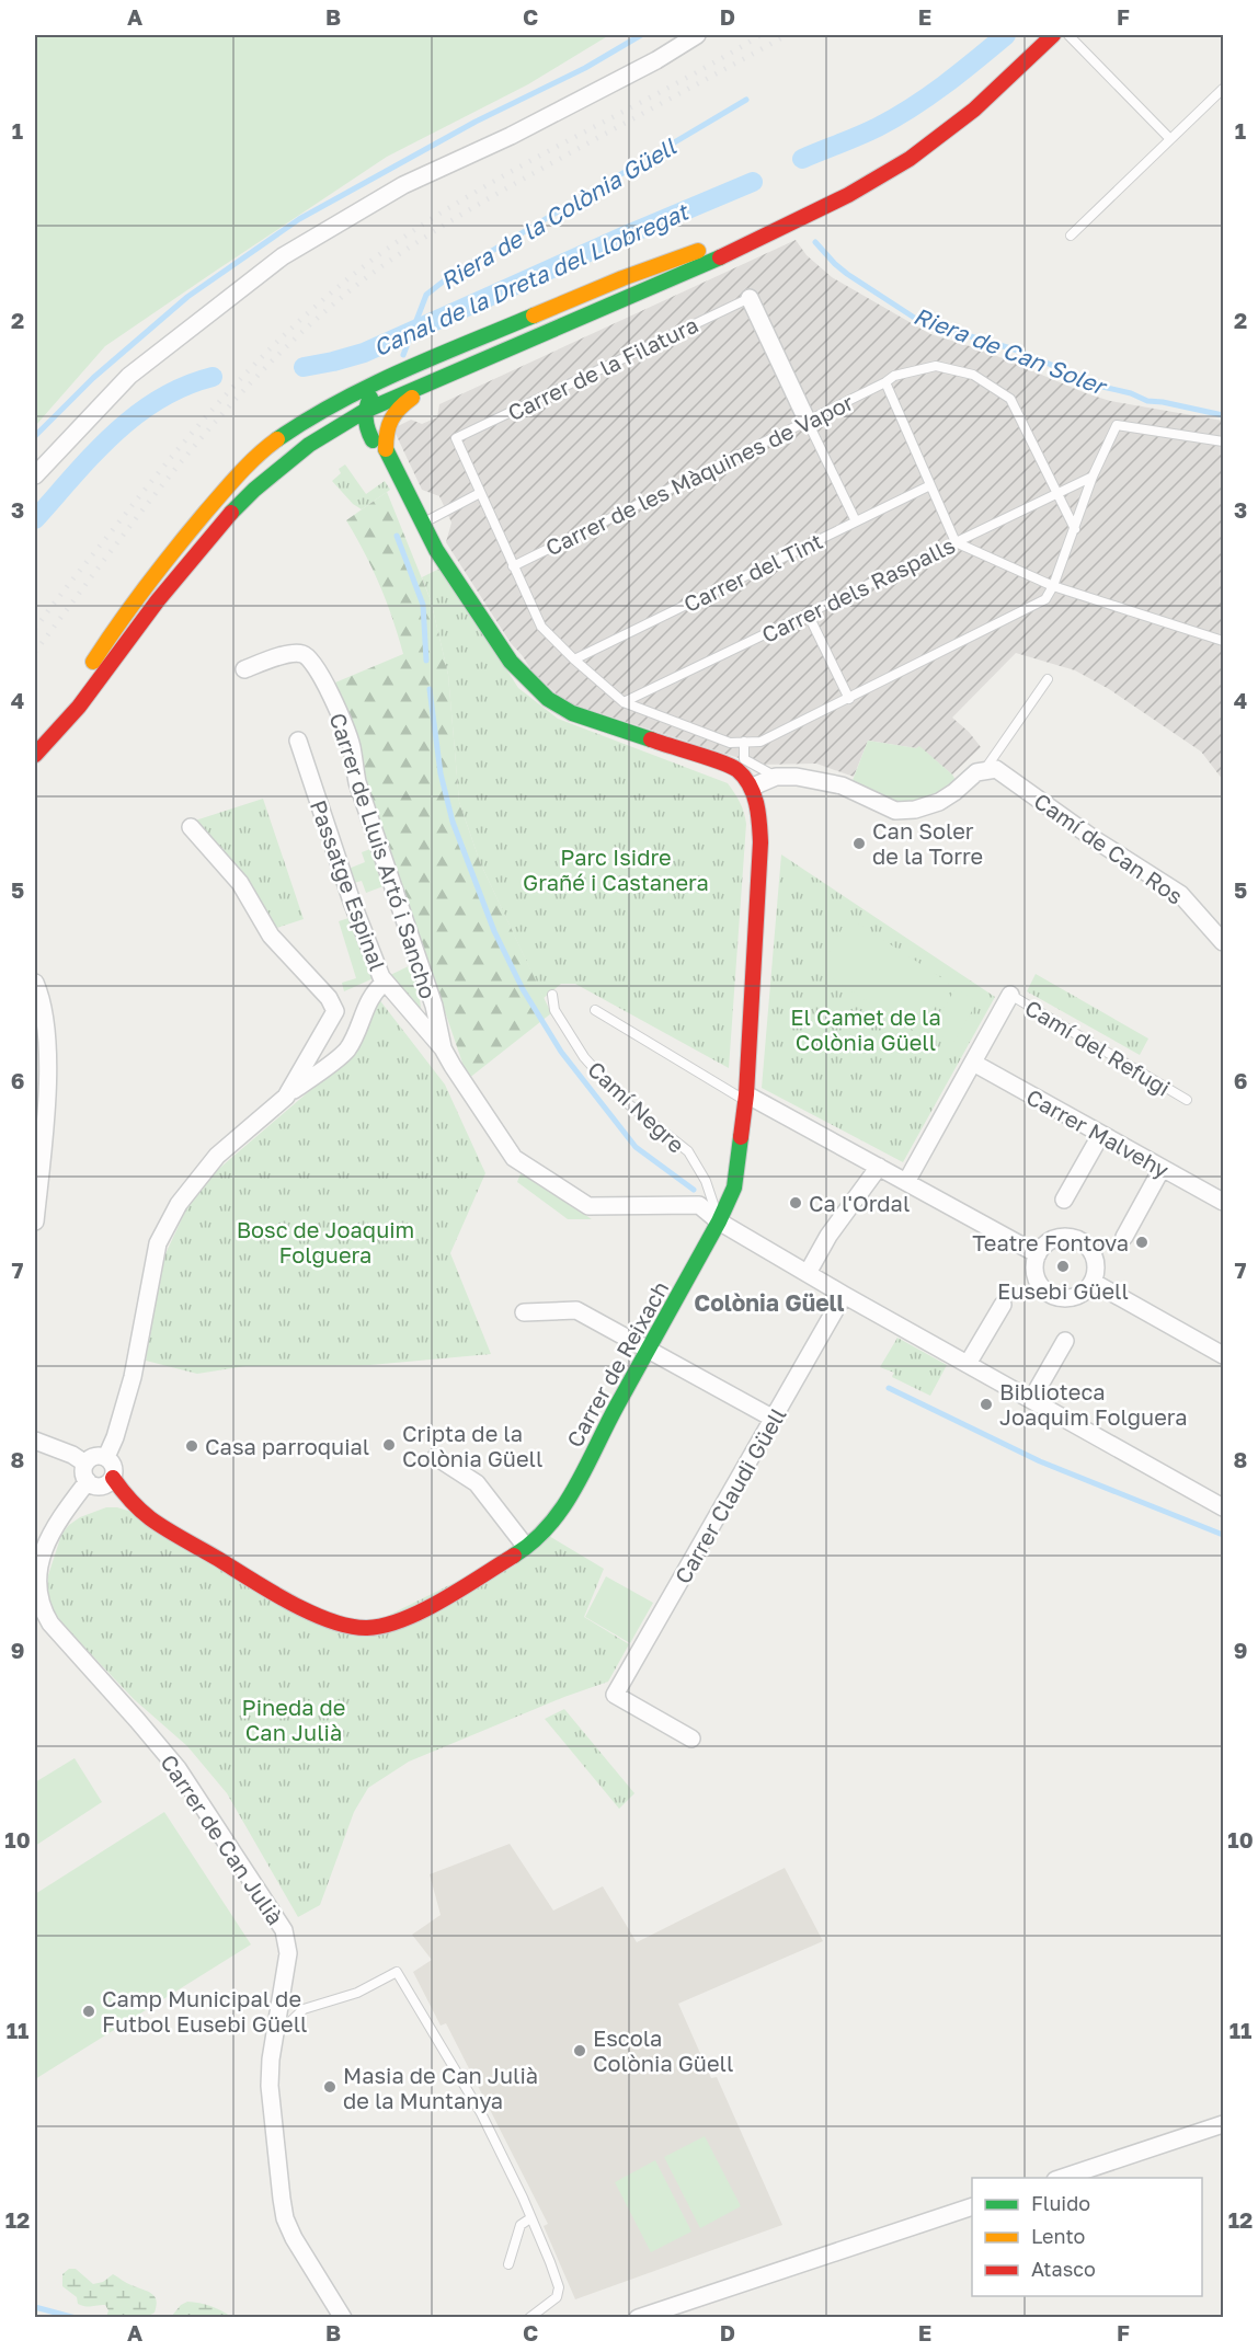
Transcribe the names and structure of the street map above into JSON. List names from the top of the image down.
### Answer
{
  "streets": {
    "main road": ["Carrer de Reixach"],
    "street": [
      "Camí de Can Ros",
      "Carrer de Lluis Artó i Sancho",
      "Passatge Espinal",
      "Carrer Malvehy",
      "Carrer Claudi Güell",
      "Carrer de Can Julià"
    ],
    "lane": [
      "Carrer de la Filatura",
      "Carrer de les Màquines de Vapor",
      "Carrer del Tint",
      "Carrer dels Raspalls",
      "Camí del Refugi",
      "Camí Negre"
    ]
  },
  "crossings": [
    ["Carrer de les Màquines de Vapor", "Carrer dels Raspalls"],
    ["Carrer de Lluis Artó i Sancho", "Passatge Espinal"],
    ["Camí Negre", "Carrer de Reixach"],
    ["Carrer de Reixach", "Carrer de Can Julià"]
  ],
  "districts": ["Colònia Güell"],
  "water": ["Riera de la Colònia Güell", "Canal de la Dreta del Llobregat", "Riera de Can Soler"],
  "parks": [
    "Parc Isidre Grañé i Castanera",
    "El Camet de la Colònia Güell",
    "Bosc de Joaquim Folguera",
    "Pineda de Can Julià"
  ],
  "places": [
    "Can Soler de la Torre",
    "Ca l'Ordal",
    "Teatre Fontova",
    "Eusebi Güell",
    "Biblioteca Joaquim Folguera",
    "Cripta de la Colònia Güell",
    "Casa parroquial",
    "Camp Municipal de Futbol Eusebi Güell",
    "Escola Colònia Güell",
    "Masia de Can Julià de la Muntanya"
  ],
  "legend": ["Fluido", "Lento", "Atasco"],
  "grid": {
    "columns": [
      "A",
      "B",
      "C",
      "D",
      "E",
      "F"
    ],
    "rows": [
      "1",
      "2",
      "3",
      "4",
      "5",
      "6",
      "7",
      "8",
      "9",
      "10",
      "11",
      "12"
    ]
  }
}
